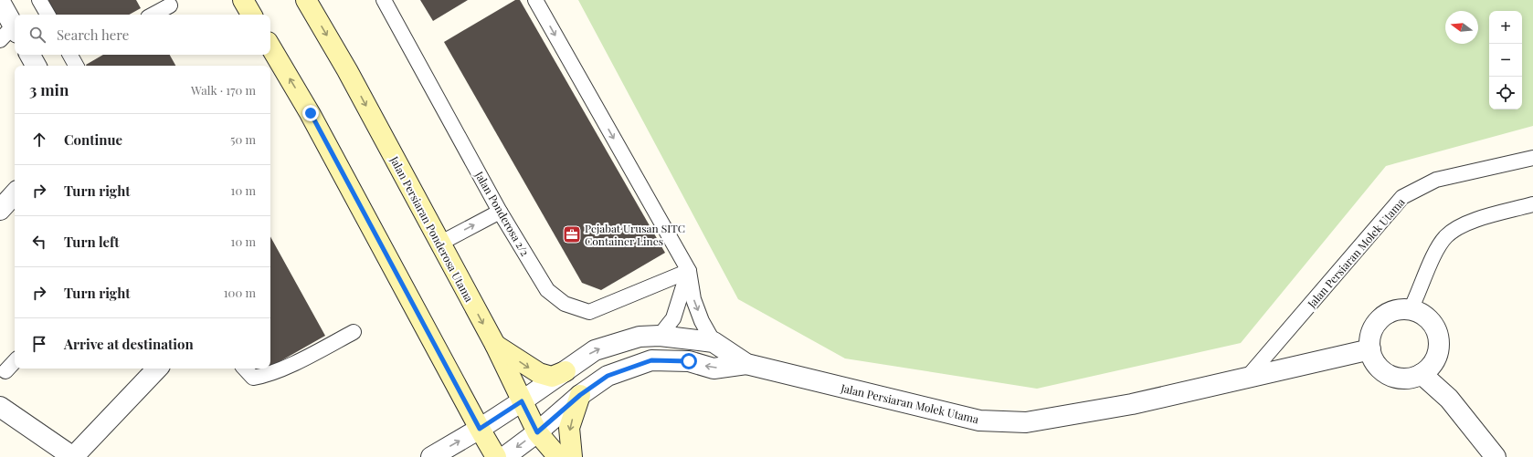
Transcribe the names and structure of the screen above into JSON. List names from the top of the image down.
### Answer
{
  "streets": {
    "main road": ["Jalan Persiaran Ponderosa Utama"],
    "street": ["Jalan Persiaran Molek Utama"],
    "lane": ["Jalan Ponderosa 2/2"]
  },
  "crossings": [
    ["Jalan Persiaran Ponderosa Utama", "Jalan Persiaran Molek Utama"]
  ],
  "places": {
    "office": ["Pejabat Urusan SITC Container Lines"]
  },
  "north": "left",
  "page": {
    "map_buttons": ["+", "−"],
    "search": "Search here",
    "heading": ["3 min", "Walk · 170 m"],
    "list": [
      ["Continue", "50 m"],
      ["Turn right", "10 m"],
      ["Turn left", "10 m"],
      ["Turn right", "100 m"],
      "Arrive at destination"
    ]
  }
}
